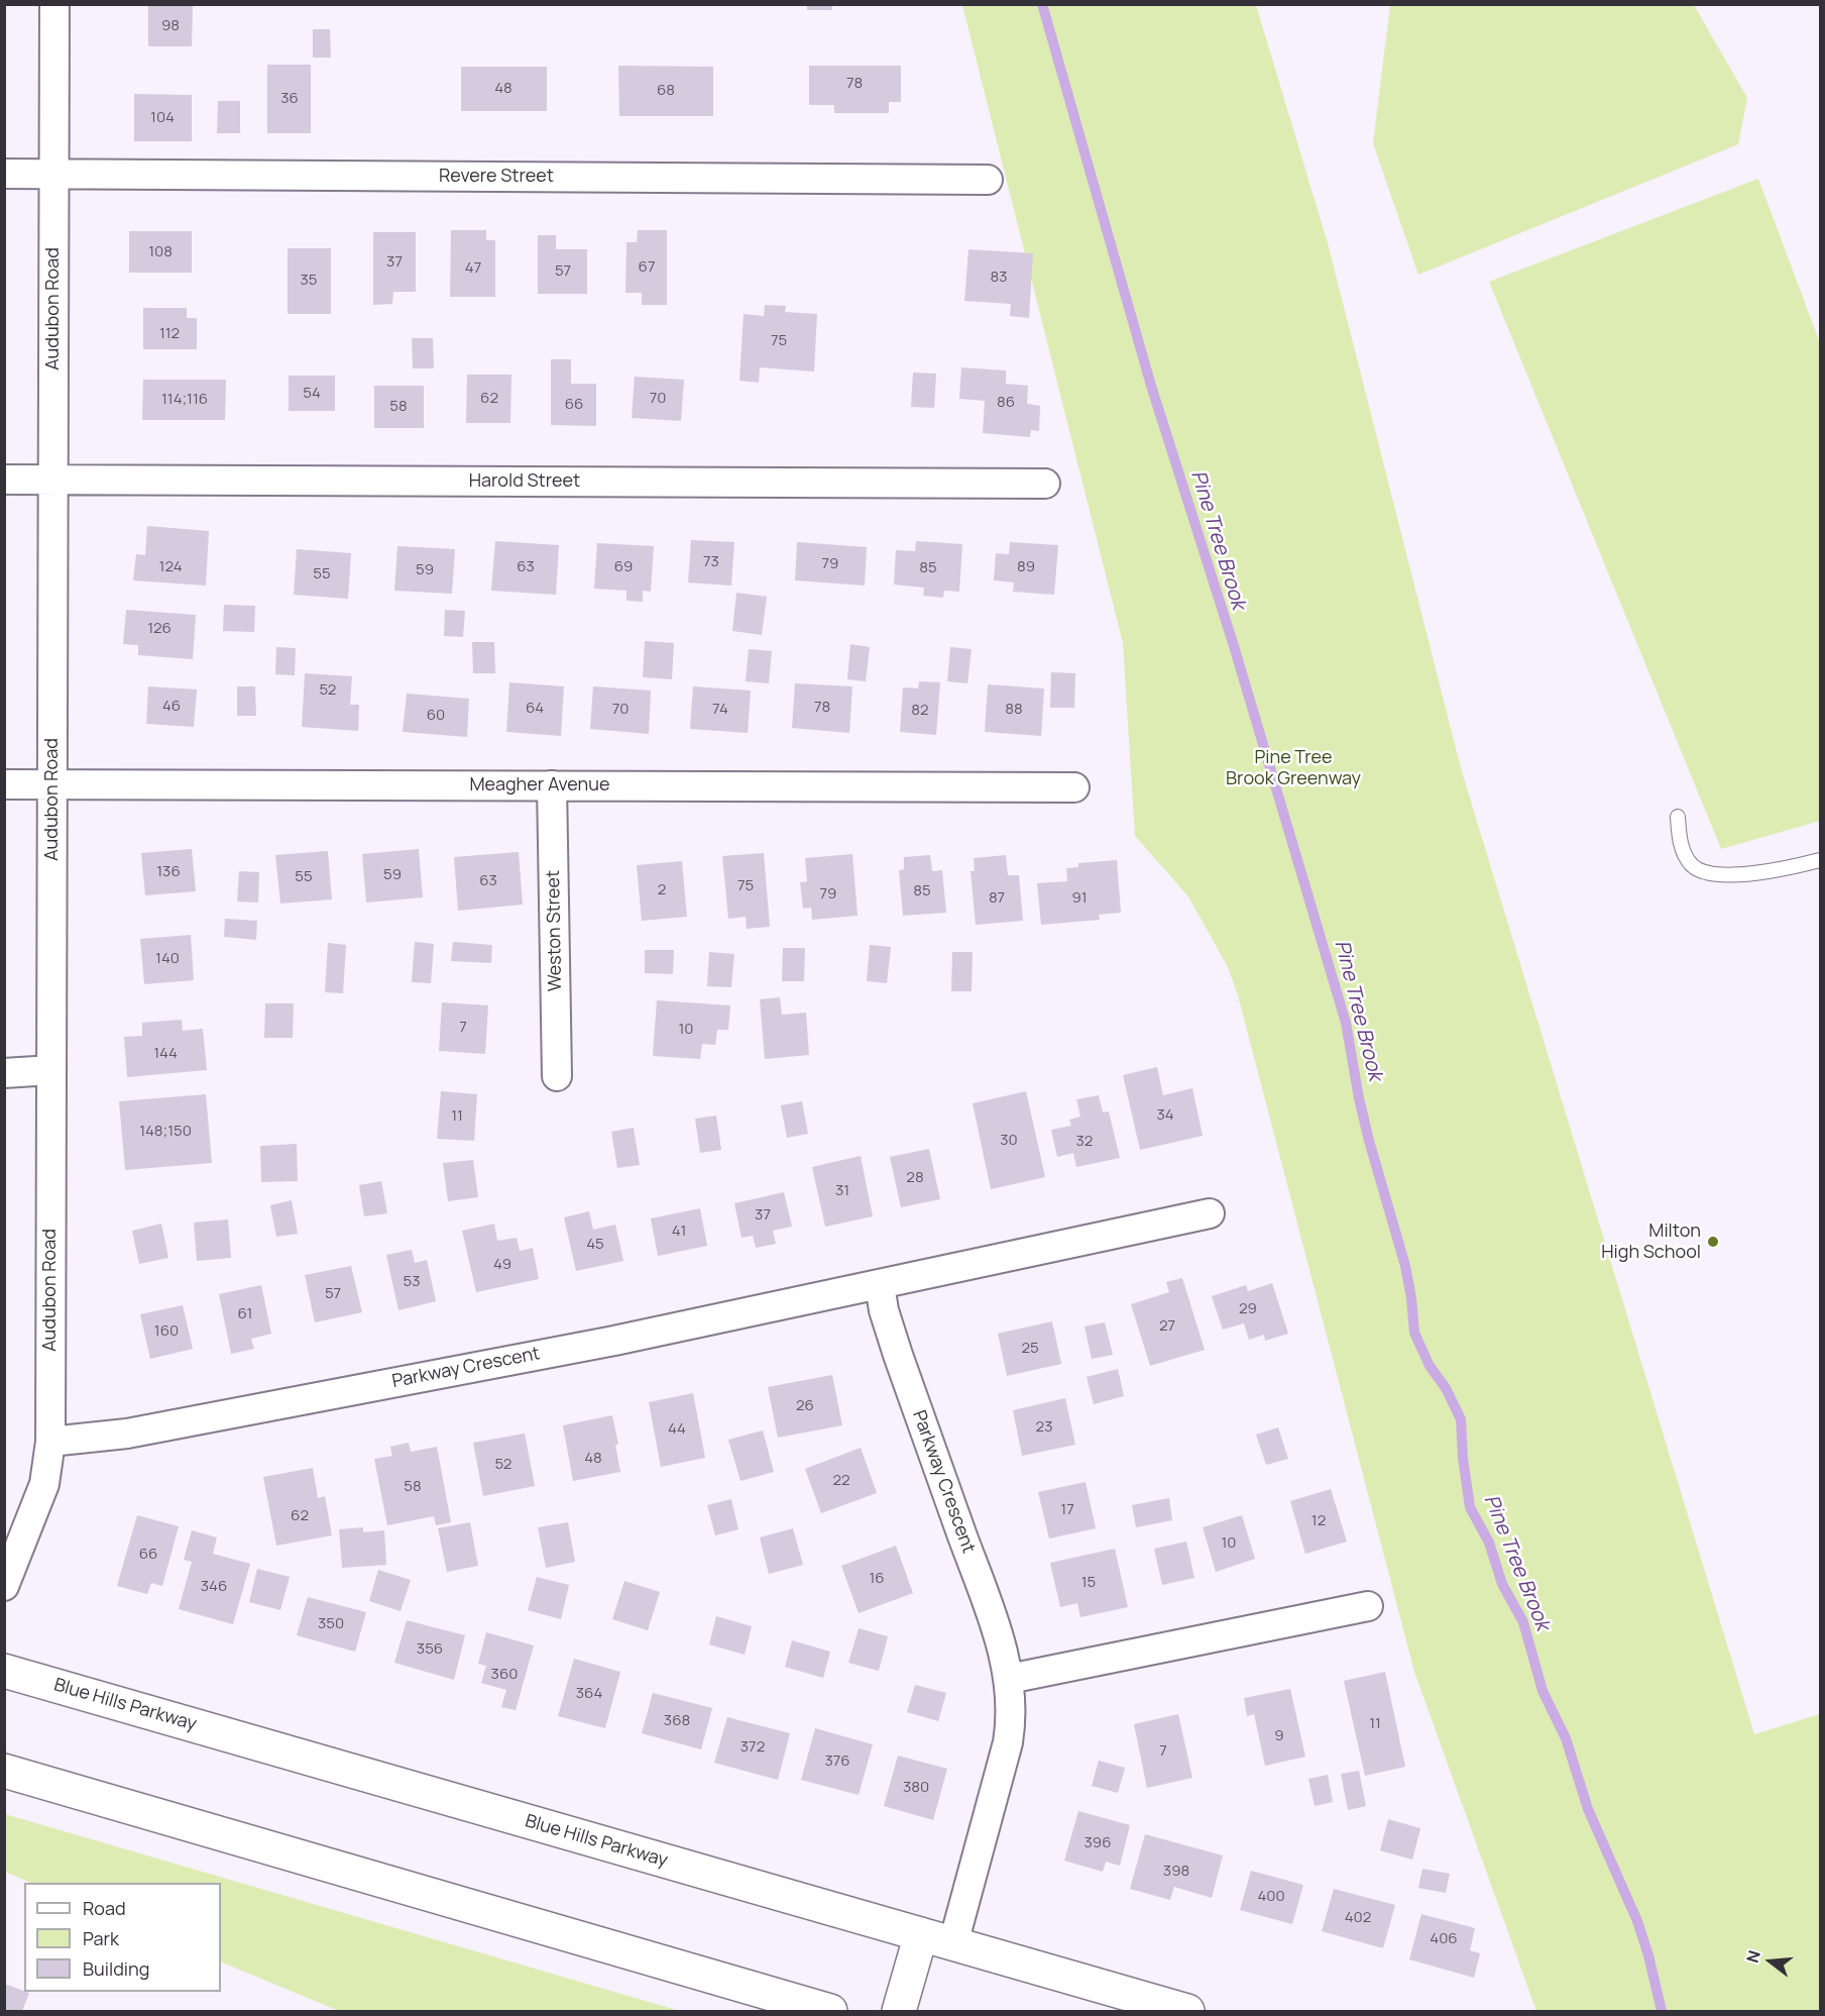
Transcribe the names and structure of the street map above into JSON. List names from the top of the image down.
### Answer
{
  "streets": {
    "main road": ["Blue Hills Parkway"],
    "street": [
      "Revere Street",
      "Audubon Road",
      "Harold Street",
      "Meagher Avenue",
      "Weston Street",
      "Parkway Crescent"
    ]
  },
  "crossings": [
    ["Revere Street", "Audubon Road"],
    ["Audubon Road", "Harold Street"],
    ["Audubon Road", "Meagher Avenue"],
    ["Audubon Road", "Parkway Crescent"],
    ["Meagher Avenue", "Weston Street"],
    ["Parkway Crescent", "Blue Hills Parkway"]
  ],
  "water": ["Pine Tree Brook"],
  "parks": ["Pine Tree Brook Greenway"],
  "places": ["Milton High School"],
  "house_numbers": [
    "98",
    "78",
    "48",
    "68",
    "36",
    "104",
    "108",
    "37",
    "67",
    "47",
    "57",
    "83",
    "35",
    "112",
    "75",
    "54",
    "62",
    "70",
    "114;116",
    "86",
    "66",
    "58",
    "73",
    "79",
    "124",
    "63",
    "69",
    "89",
    "85",
    "59",
    "55",
    "126",
    "52",
    "46",
    "78",
    "64",
    "70",
    "74",
    "88",
    "82",
    "60",
    "136",
    "59",
    "55",
    "63",
    "75",
    "2",
    "85",
    "79",
    "87",
    "91",
    "140",
    "7",
    "10",
    "144",
    "34",
    "11",
    "148;150",
    "30",
    "32",
    "28",
    "31",
    "37",
    "41",
    "45",
    "49",
    "53",
    "57",
    "29",
    "61",
    "27",
    "160",
    "25",
    "26",
    "23",
    "44",
    "48",
    "52",
    "22",
    "58",
    "17",
    "62",
    "12",
    "10",
    "66",
    "16",
    "15",
    "346",
    "350",
    "356",
    "360",
    "364",
    "368",
    "11",
    "9",
    "372",
    "7",
    "376",
    "380",
    "396",
    "398",
    "400",
    "402",
    "406"
  ],
  "legend": ["Road", "Park", "Building"],
  "north": "left"
}
